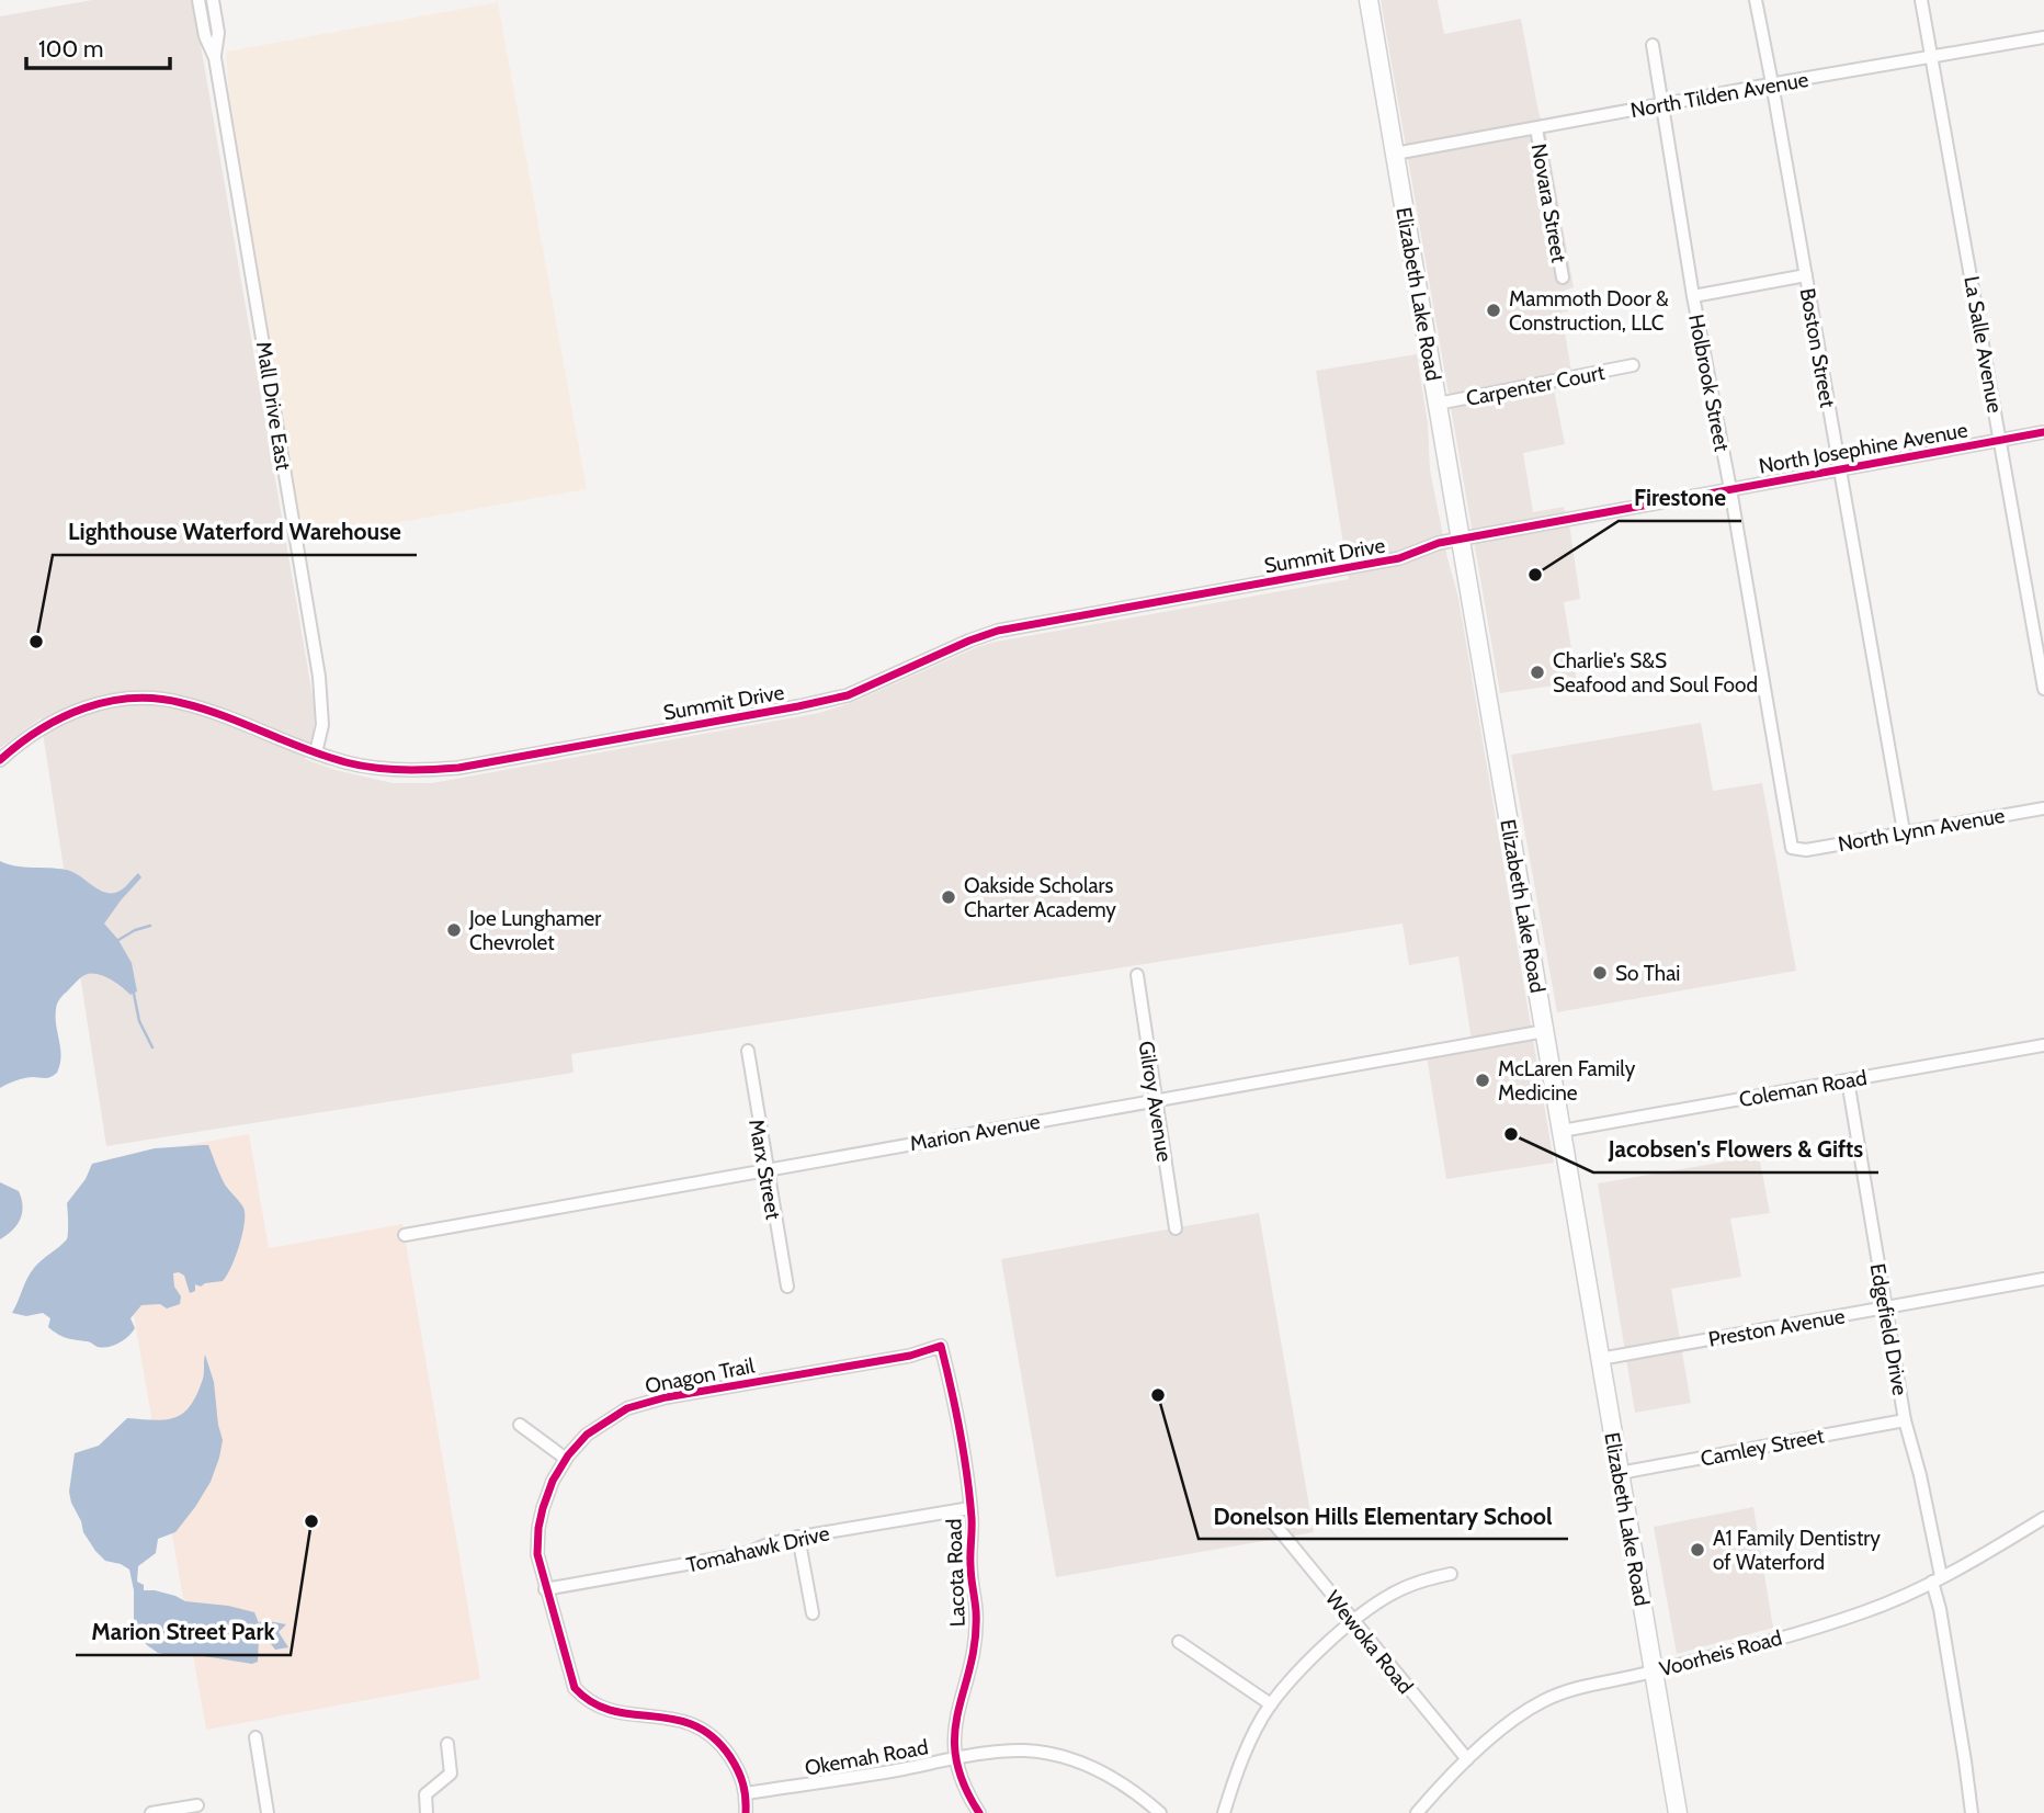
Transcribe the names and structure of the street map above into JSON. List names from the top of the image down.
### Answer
{
  "streets": {
    "main road": ["Elizabeth Lake Road"],
    "street": [
      "North Tilden Avenue",
      "Novara Street",
      "La Salle Avenue",
      "Boston Street",
      "Holbrook Street",
      "Carpenter Court",
      "Mall Drive East",
      "North Josephine Avenue",
      "Summit Drive",
      "North Lynn Avenue",
      "Coleman Road",
      "Gilroy Avenue",
      "Marion Avenue",
      "Marx Street",
      "Preston Avenue",
      "Edgefield Drive",
      "Onagon Trail",
      "Camley Street",
      "Tomahawk Drive",
      "Lacota Road",
      "Wewoka Road",
      "Voorheis Road",
      "Okemah Road"
    ]
  },
  "crossings": [
    ["North Tilden Avenue", "Novara Street"],
    ["North Tilden Avenue", "Elizabeth Lake Road"],
    ["North Tilden Avenue", "La Salle Avenue"],
    ["North Tilden Avenue", "Boston Street"],
    ["North Tilden Avenue", "Holbrook Street"],
    ["Elizabeth Lake Road", "Carpenter Court"],
    ["Elizabeth Lake Road", "North Josephine Avenue"],
    ["Elizabeth Lake Road", "Summit Drive"],
    ["Elizabeth Lake Road", "Coleman Road"],
    ["Elizabeth Lake Road", "Marion Avenue"],
    ["Elizabeth Lake Road", "Preston Avenue"],
    ["Elizabeth Lake Road", "Camley Street"],
    ["Elizabeth Lake Road", "Voorheis Road"],
    ["La Salle Avenue", "North Josephine Avenue"],
    ["Boston Street", "North Josephine Avenue"],
    ["Boston Street", "North Lynn Avenue"],
    ["Holbrook Street", "North Josephine Avenue"],
    ["Holbrook Street", "North Lynn Avenue"],
    ["Mall Drive East", "Summit Drive"],
    ["North Josephine Avenue", "Summit Drive"],
    ["Coleman Road", "Edgefield Drive"],
    ["Gilroy Avenue", "Marion Avenue"],
    ["Marion Avenue", "Marx Street"],
    ["Preston Avenue", "Edgefield Drive"],
    ["Edgefield Drive", "Camley Street"],
    ["Edgefield Drive", "Voorheis Road"],
    ["Onagon Trail", "Tomahawk Drive"],
    ["Onagon Trail", "Lacota Road"],
    ["Onagon Trail", "Okemah Road"],
    ["Tomahawk Drive", "Lacota Road"],
    ["Lacota Road", "Okemah Road"],
    ["Wewoka Road", "Voorheis Road"]
  ],
  "places": [
    "Mammoth Door & Construction, LLC",
    "Firestone",
    "Lighthouse Waterford Warehouse",
    "Charlie's S&S Seafood and Soul Food",
    "Oakside Scholars Charter Academy",
    "Joe Lunghamer Chevrolet",
    "So Thai",
    "McLaren Family Medicine",
    "Jacobsen's Flowers & Gifts",
    "Donelson Hills Elementary School",
    "Marion Street Park",
    "A1 Family Dentistry of Waterford"
  ],
  "scale_bar": "100 m"
}
